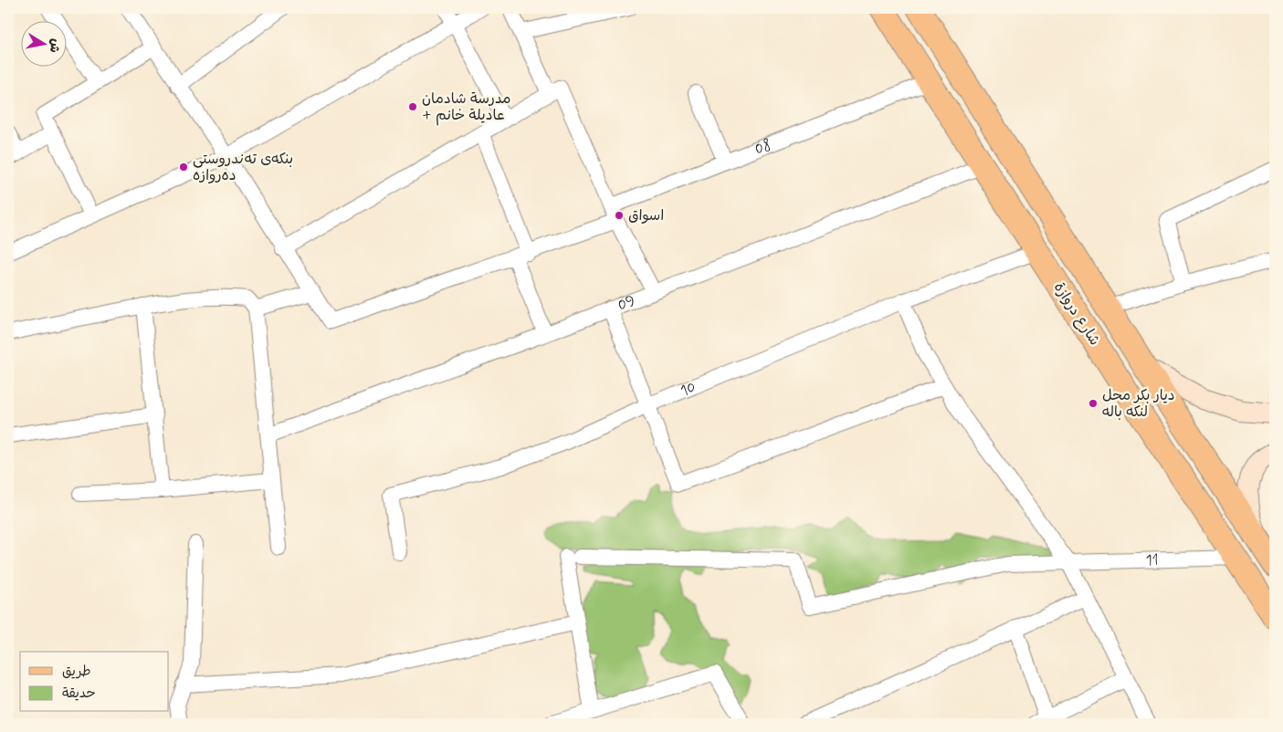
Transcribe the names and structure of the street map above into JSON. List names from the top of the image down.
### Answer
{
  "streets": {
    "main road": ["شارع دروازة"],
    "street": [
      "08",
      "09",
      "10",
      "11"
    ]
  },
  "crossings": [
    ["08", "شارع دروازة"],
    ["09", "شارع دروازة"],
    ["شارع دروازة", "10"],
    ["شارع دروازة", "11"]
  ],
  "places": [
    "مدرسة شادمان + عاديلة خانم",
    "بنکەی تەندروستی دەروازە",
    "اسواق",
    "ديار بكر محل لنكه باله"
  ],
  "legend": ["طريق", "حديقة"],
  "north": "right"
}
